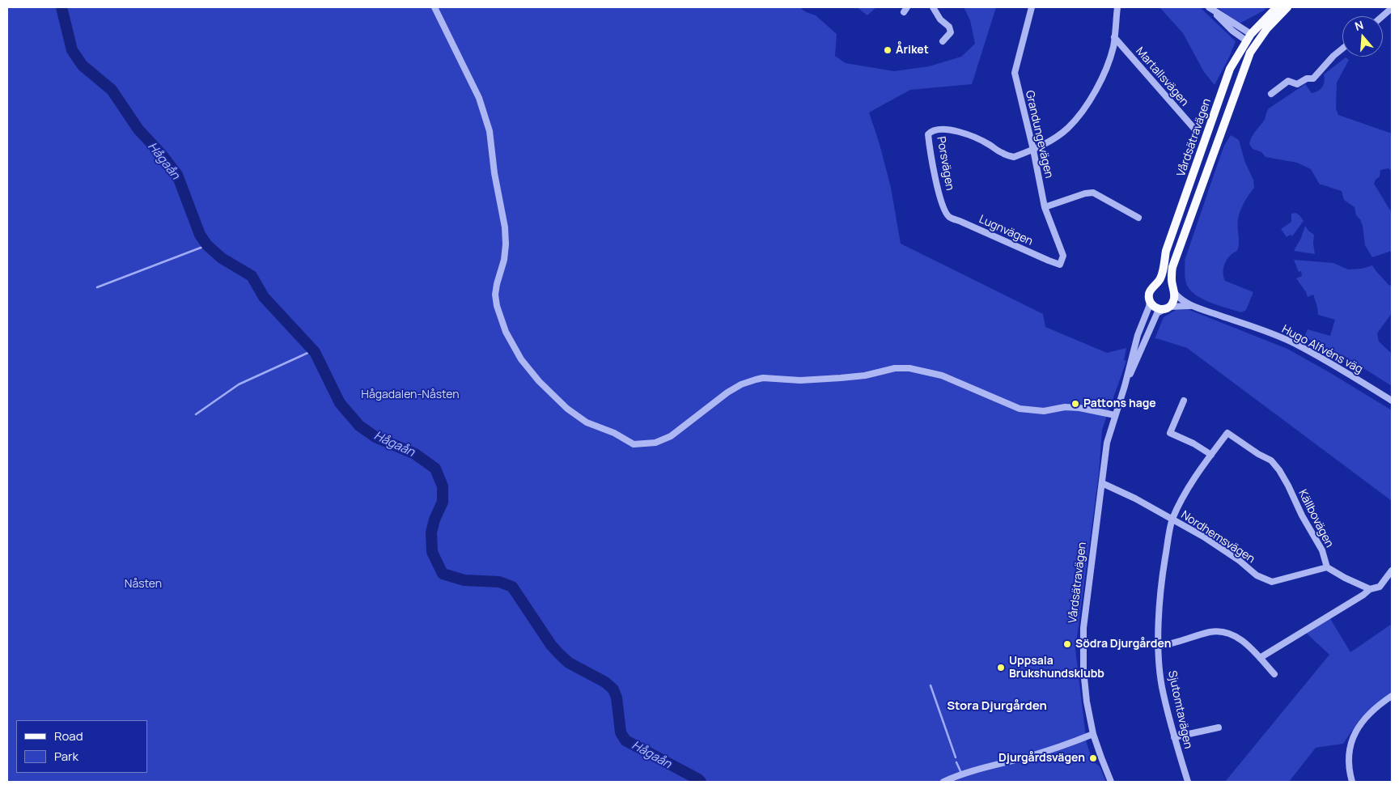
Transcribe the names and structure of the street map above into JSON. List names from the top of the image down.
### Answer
{
  "streets": {
    "main road": ["Vårdsätravägen"],
    "street": [
      "Martallsvägen",
      "Grandungevägen",
      "Porsvägen",
      "Lugnvägen",
      "Hugo Alfvéns väg",
      "Källbovägen",
      "Nordhemsvägen",
      "Sjutomtavägen"
    ]
  },
  "crossings": [
    ["Grandungevägen", "Porsvägen"],
    ["Grandungevägen", "Lugnvägen"],
    ["Vårdsätravägen", "Hugo Alfvéns väg"],
    ["Vårdsätravägen", "Nordhemsvägen"],
    ["Porsvägen", "Lugnvägen"],
    ["Källbovägen", "Nordhemsvägen"],
    ["Källbovägen", "Sjutomtavägen"],
    ["Nordhemsvägen", "Sjutomtavägen"]
  ],
  "districts": ["Stora Djurgården"],
  "water": ["Hågaån"],
  "parks": ["Hågadalen-Nåsten", "Nåsten"],
  "places": [
    "Åriket",
    "Pattons hage",
    "Södra Djurgården",
    "Uppsala Brukshundsklubb",
    "Djurgårdsvägen"
  ],
  "legend": ["Road", "Park"],
  "north": "top"
}
